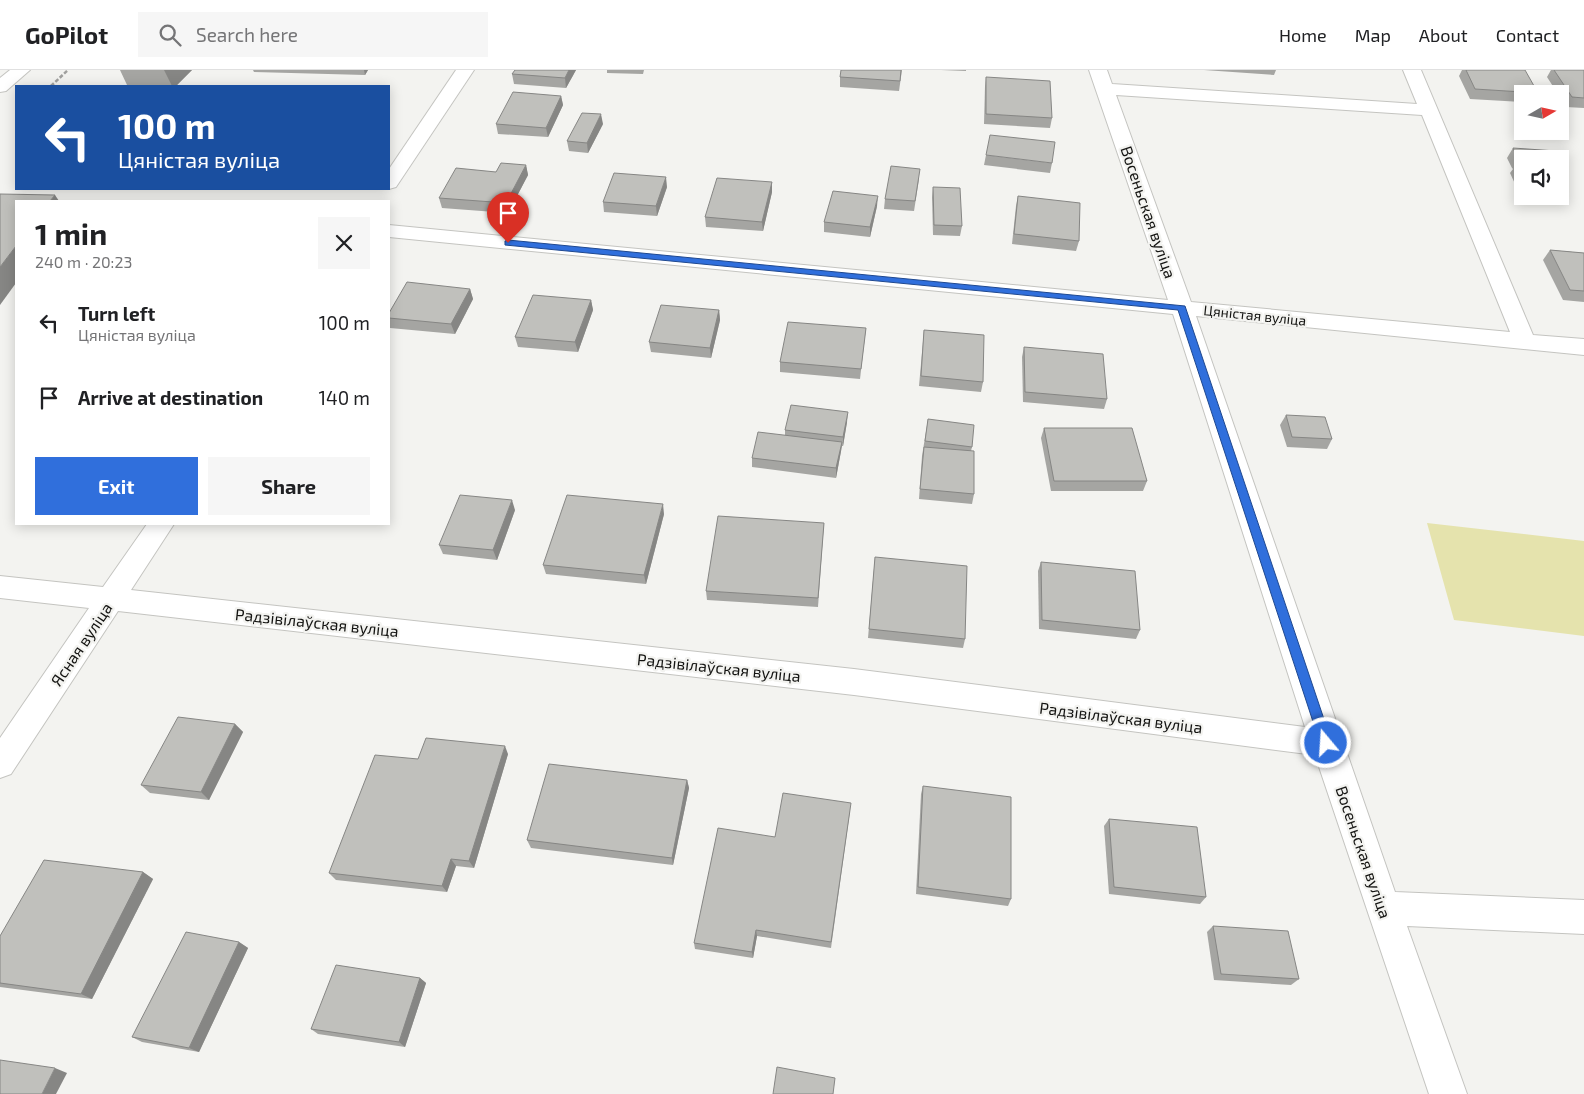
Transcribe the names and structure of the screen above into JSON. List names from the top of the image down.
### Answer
{
  "streets": {
    "street": [
      "Восеньская вуліца",
      "Цяністая вуліца",
      "Радзівілаўская вуліца",
      "Ясная вуліца"
    ]
  },
  "crossings": [
    ["Восеньская вуліца", "Цяністая вуліца"],
    ["Восеньская вуліца", "Радзівілаўская вуліца"],
    ["Радзівілаўская вуліца", "Ясная вуліца"]
  ],
  "north": "right",
  "page": {
    "header": "GoPilot",
    "search": "Search here",
    "nav": [
      "Home",
      "Map",
      "About",
      "Contact"
    ],
    "turn": ["100 m", "Цяністая вуліца"],
    "heading": ["1 min", "240 m · 20:23"],
    "list": [
      {
        "name": "Turn left",
        "note": "Цяністая вуліца",
        "value": "100 m"
      },
      {
        "name": "Arrive at destination",
        "value": "140 m"
      }
    ],
    "buttons": ["Exit", "Share"]
  }
}
